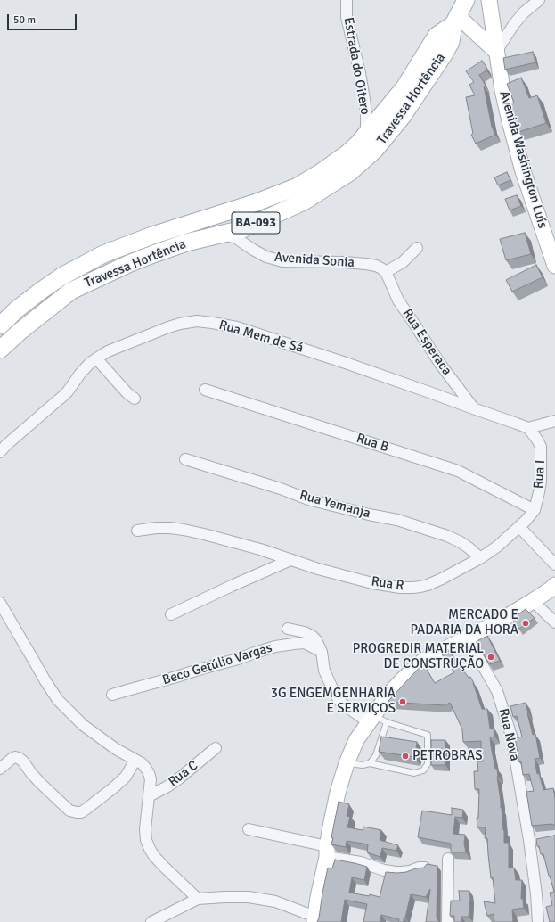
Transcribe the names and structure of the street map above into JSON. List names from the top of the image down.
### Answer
{
  "streets": {
    "main road": ["Travessa Hortência", "Avenida Washington Luís", "BA-093"],
    "street": [
      "Estrada do Oitero",
      "Avenida Sonia",
      "Rua Mem de Sá",
      "Rua Esperaca",
      "Rua B",
      "Rua I",
      "Rua Yemanja",
      "Rua R",
      "Beco Getúlio Vargas",
      "Rua Nova",
      "Rua C"
    ]
  },
  "crossings": [
    ["Estrada do Oitero", "Travessa Hortência"],
    ["Travessa Hortência", "Avenida Sonia"],
    ["Avenida Sonia", "Rua Esperaca"],
    ["Rua Mem de Sá", "Rua Esperaca"],
    ["Rua B", "Rua I"],
    ["Rua I", "Rua Yemanja"],
    ["Rua I", "Rua R"],
    ["Rua Yemanja", "Rua R"]
  ],
  "places": [
    "MERCADO E PADARIA DA HORA",
    "PROGREDIR MATERIAL DE CONSTRUÇÃO",
    "3G ENGEMGENHARIA E SERVIÇOS",
    "PETROBRAS"
  ],
  "scale_bar": "50 m"
}
